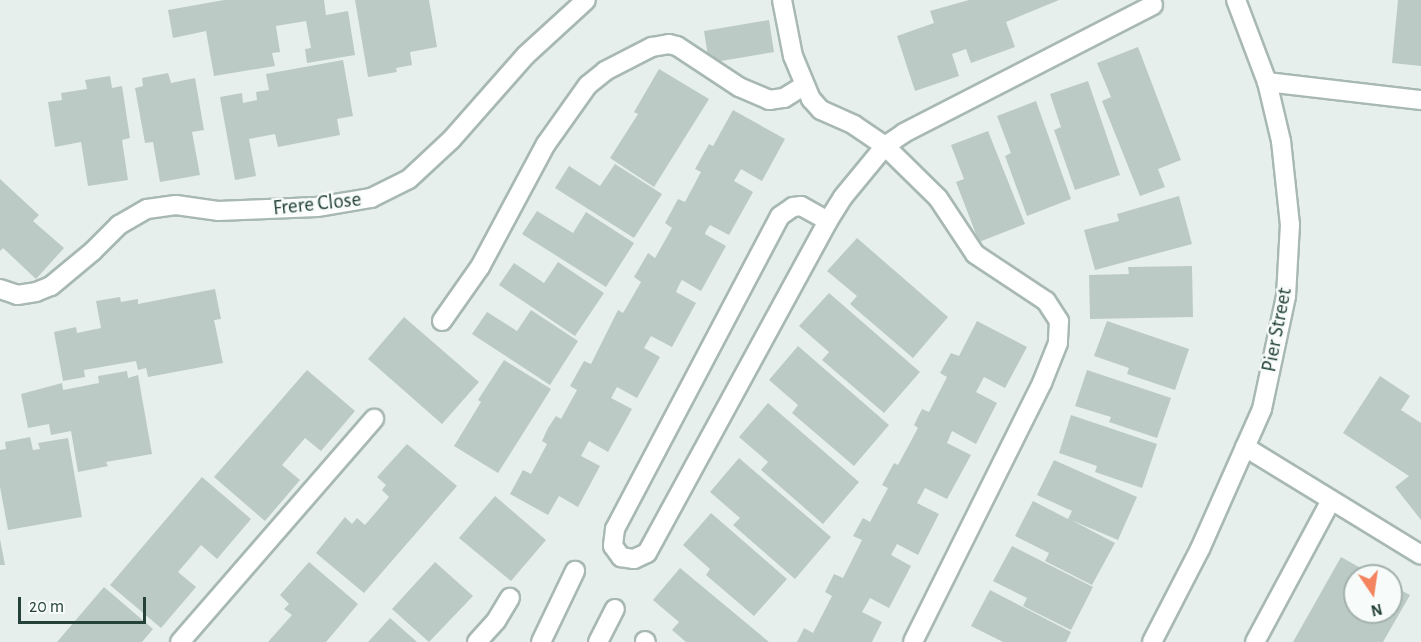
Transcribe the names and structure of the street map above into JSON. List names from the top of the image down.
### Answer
{
  "streets": {
    "street": ["Frere Close", "Pier Street"]
  },
  "scale_bar": "20 m",
  "north": "bottom"
}
